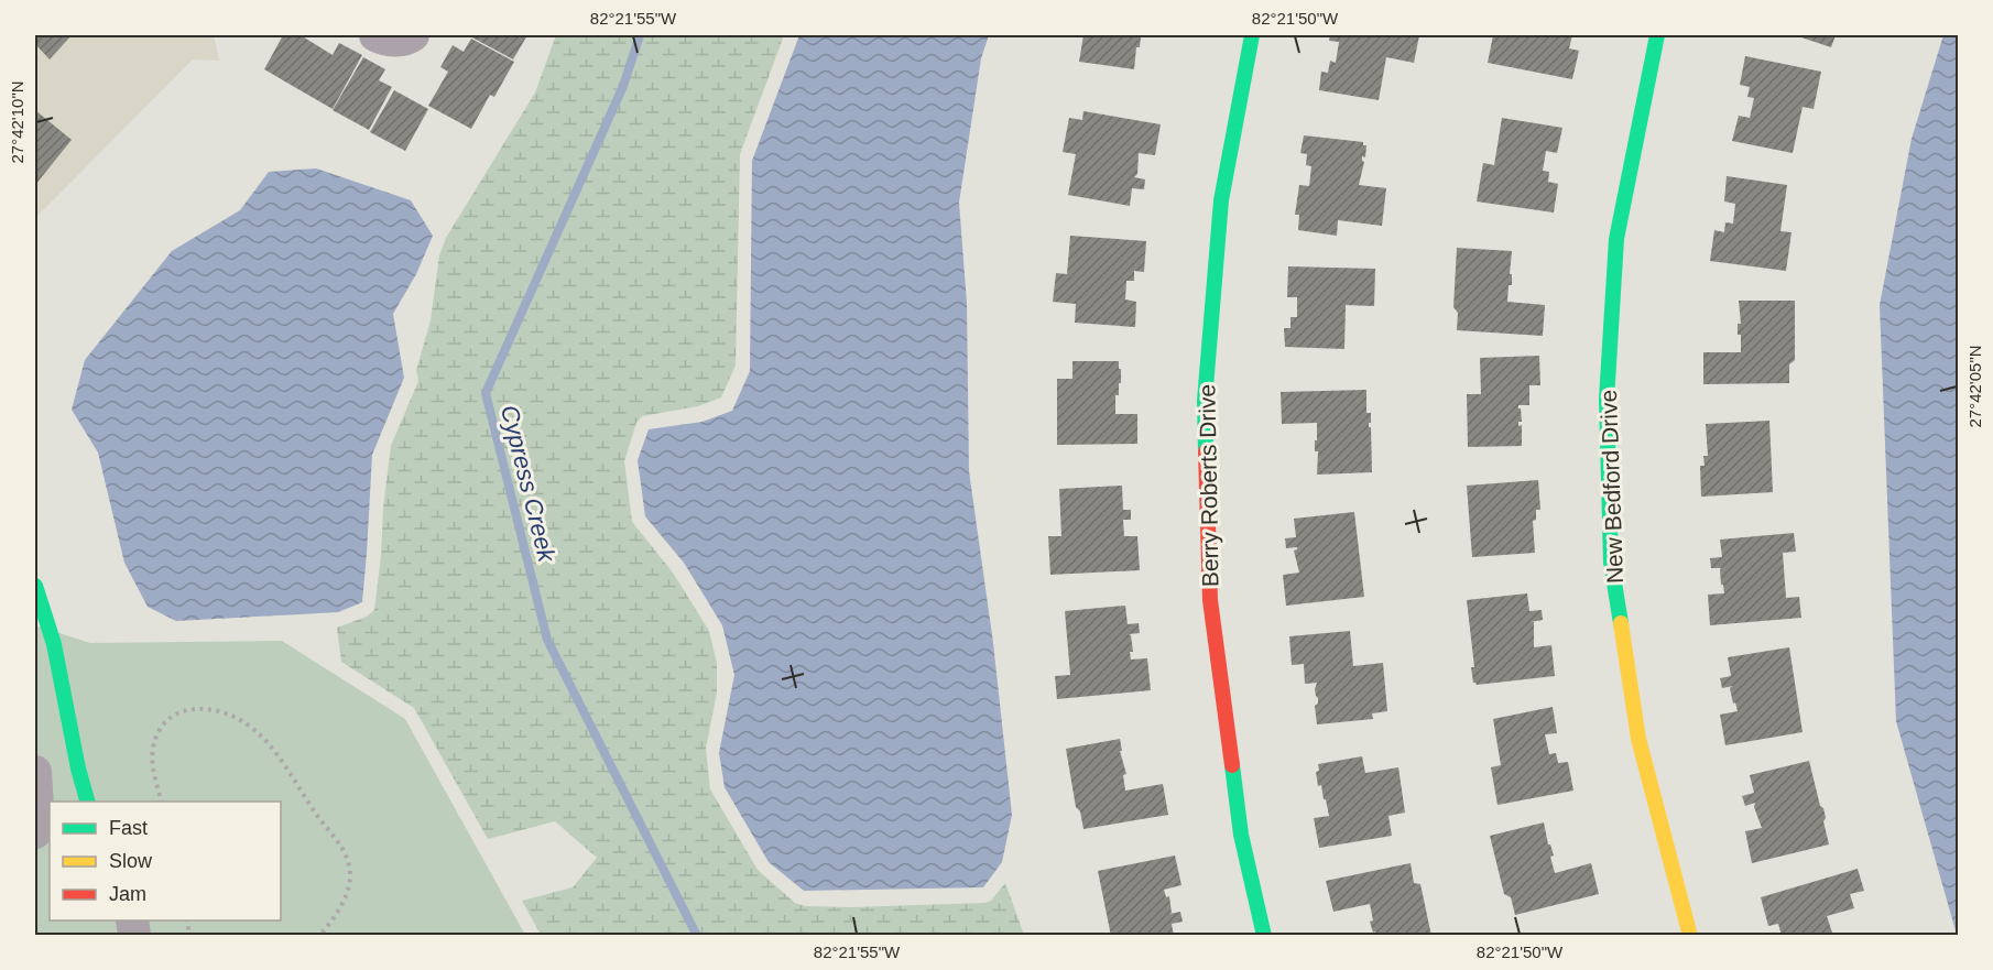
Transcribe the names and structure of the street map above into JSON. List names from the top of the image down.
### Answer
{
  "streets": {
    "street": ["Berry Roberts Drive", "New Bedford Drive"]
  },
  "water": ["Cypress Creek"],
  "legend": ["Fast", "Slow", "Jam"],
  "coordinates": [
    "82°21'55\"W",
    "82°21'50\"W",
    "27°42'10\"N",
    "27°42'05\"N"
  ]
}
